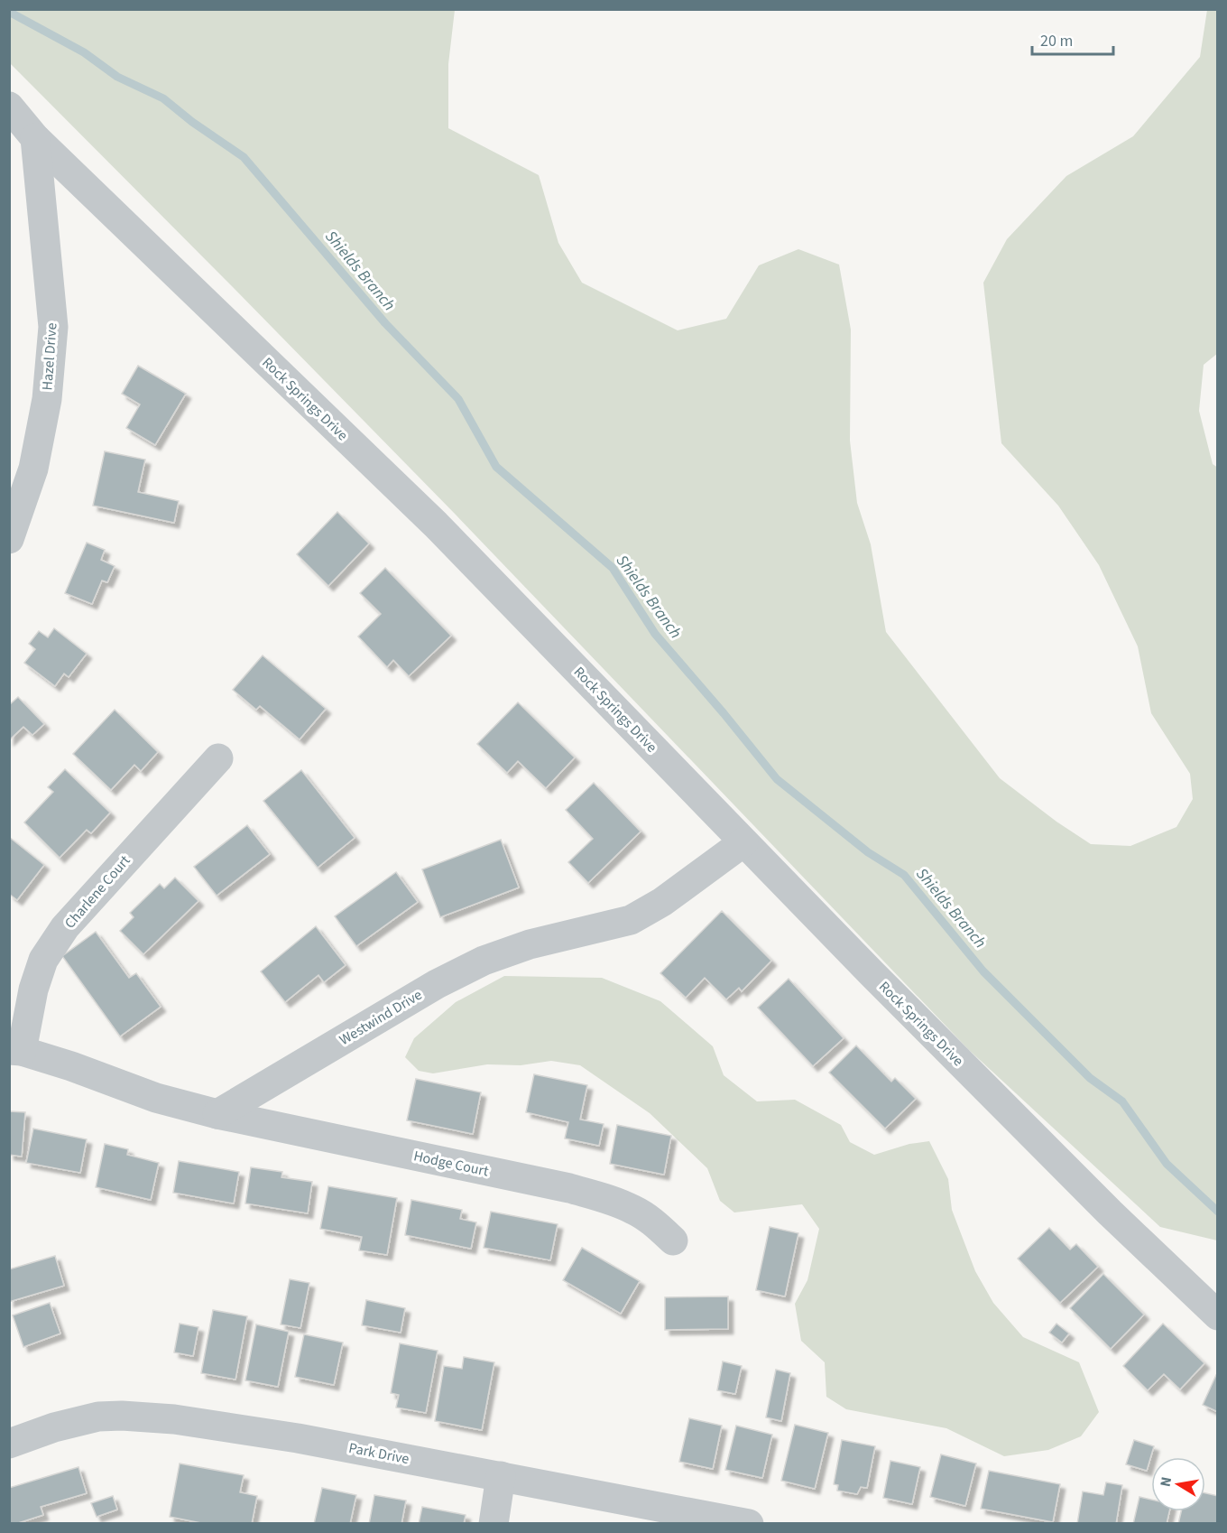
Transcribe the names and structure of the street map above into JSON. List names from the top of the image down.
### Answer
{
  "streets": {
    "street": [
      "Hazel Drive",
      "Rock Springs Drive",
      "Charlene Court",
      "Westwind Drive",
      "Hodge Court",
      "Park Drive"
    ]
  },
  "crossings": [
    ["Hazel Drive", "Rock Springs Drive"],
    ["Rock Springs Drive", "Westwind Drive"],
    ["Westwind Drive", "Hodge Court"]
  ],
  "water": ["Shields Branch"],
  "scale_bar": "20 m",
  "north": "left"
}
